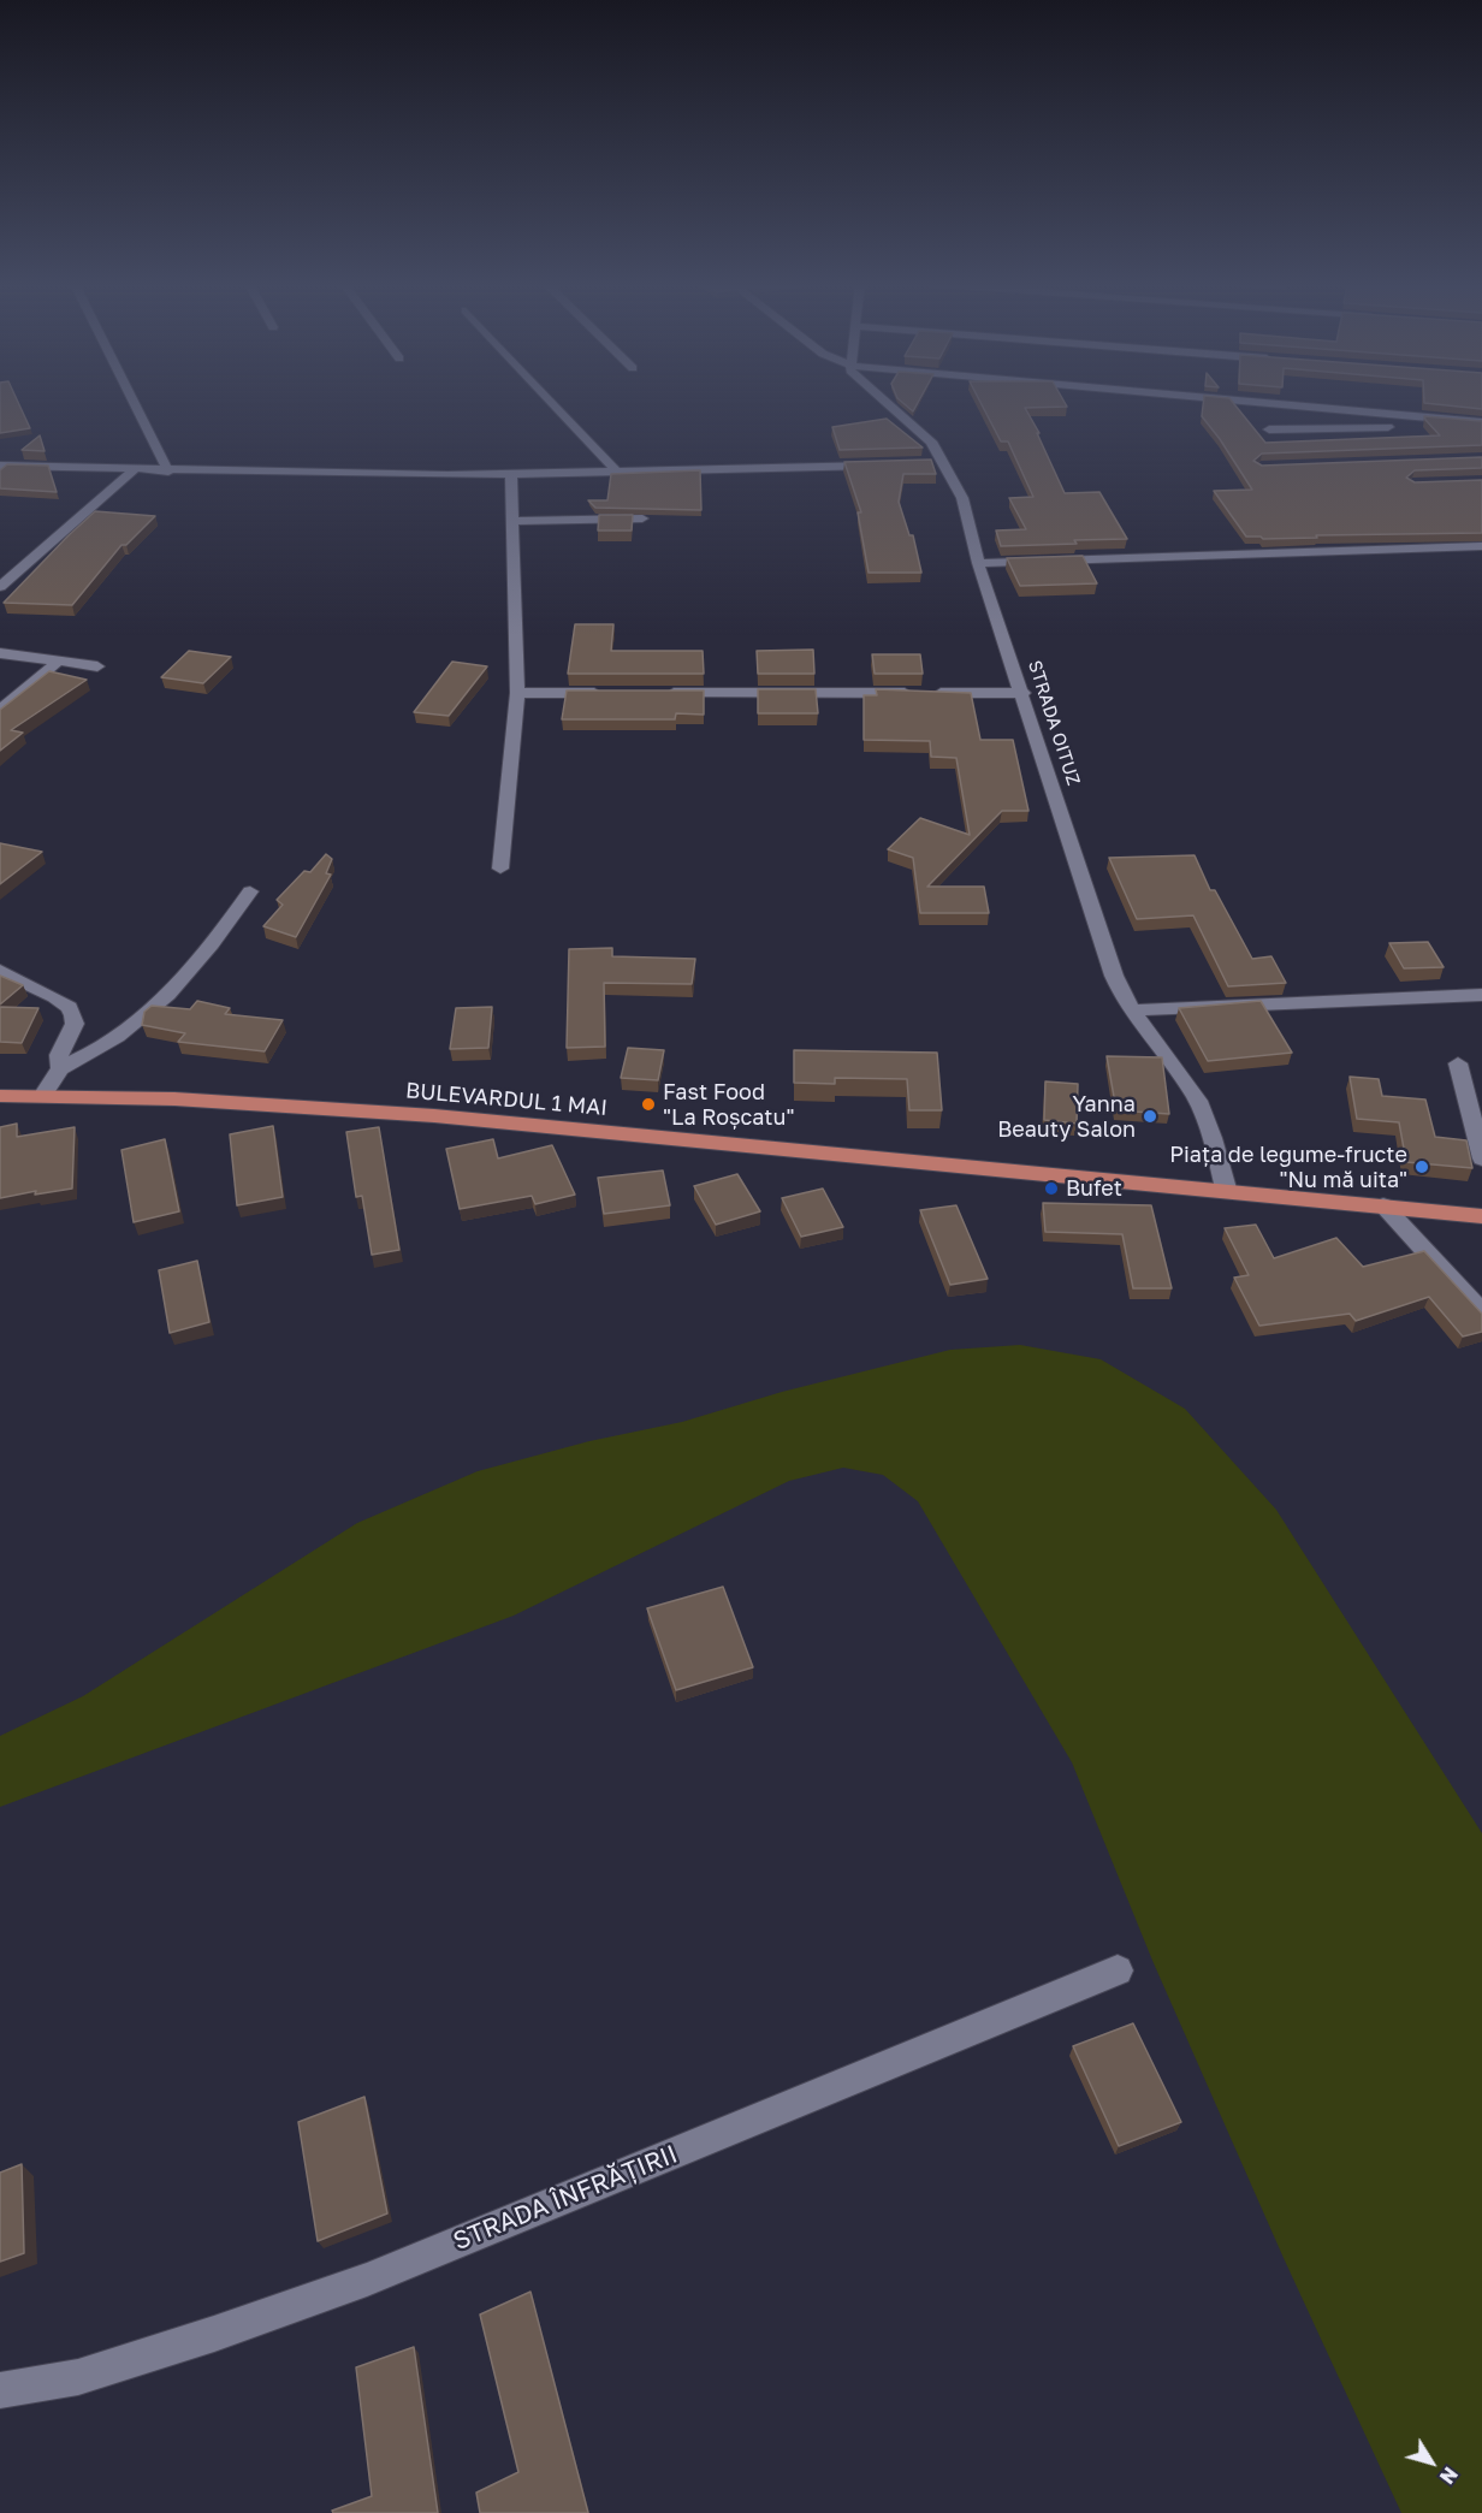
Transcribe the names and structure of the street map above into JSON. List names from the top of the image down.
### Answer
{
  "streets": {
    "main road": ["BULEVARDUL 1 MAI"],
    "street": ["STRADA OITUZ", "STRADA ÎNFRĂȚIRII"]
  },
  "crossings": [
    ["STRADA OITUZ", "BULEVARDUL 1 MAI"]
  ],
  "places": [
    "Fast Food \"La Roșcatu\"",
    "Yanna Beauty Salon",
    "Piața de legume-fructe \"Nu mă uita\"",
    "Bufet"
  ],
  "north": "bottom right"
}
